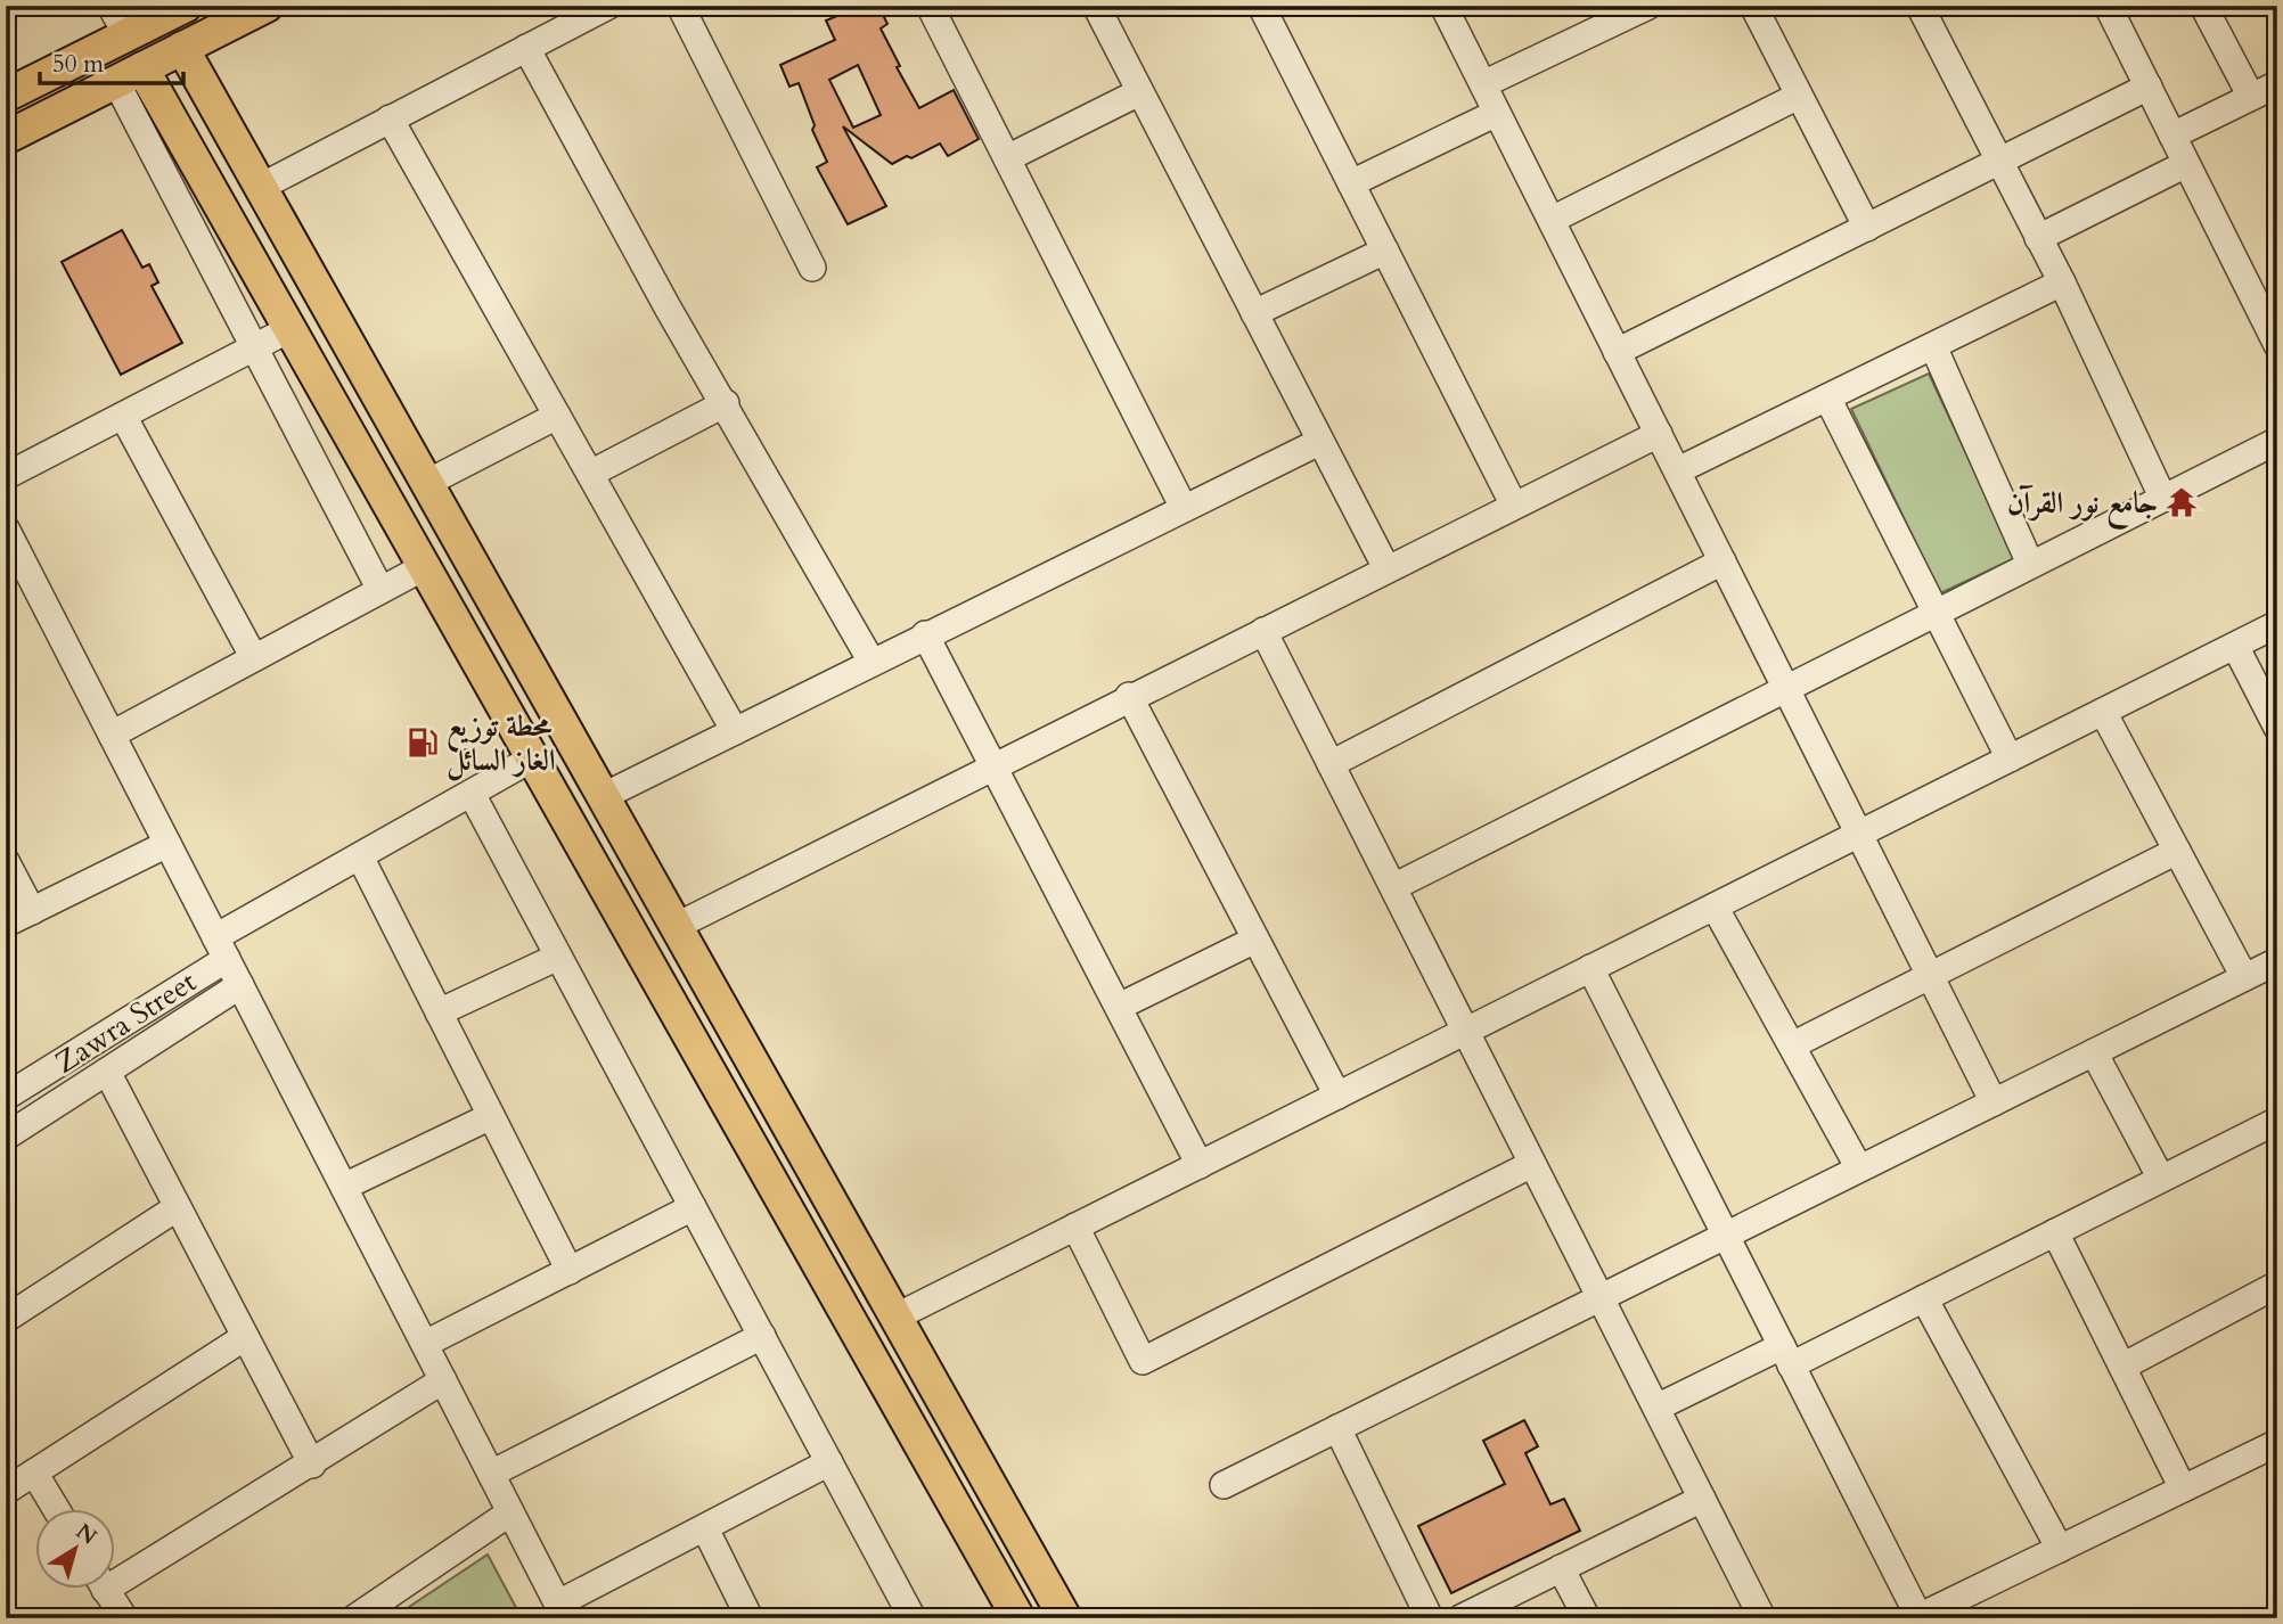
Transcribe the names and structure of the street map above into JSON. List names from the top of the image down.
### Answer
{
  "streets": {
    "street": ["Zawra Street"]
  },
  "places": {
    "temple": ["جامع نور القرآن"],
    "fuel station": ["محطة توزيع الغاز السائل"]
  },
  "scale_bar": "50 m",
  "north": "top right"
}
